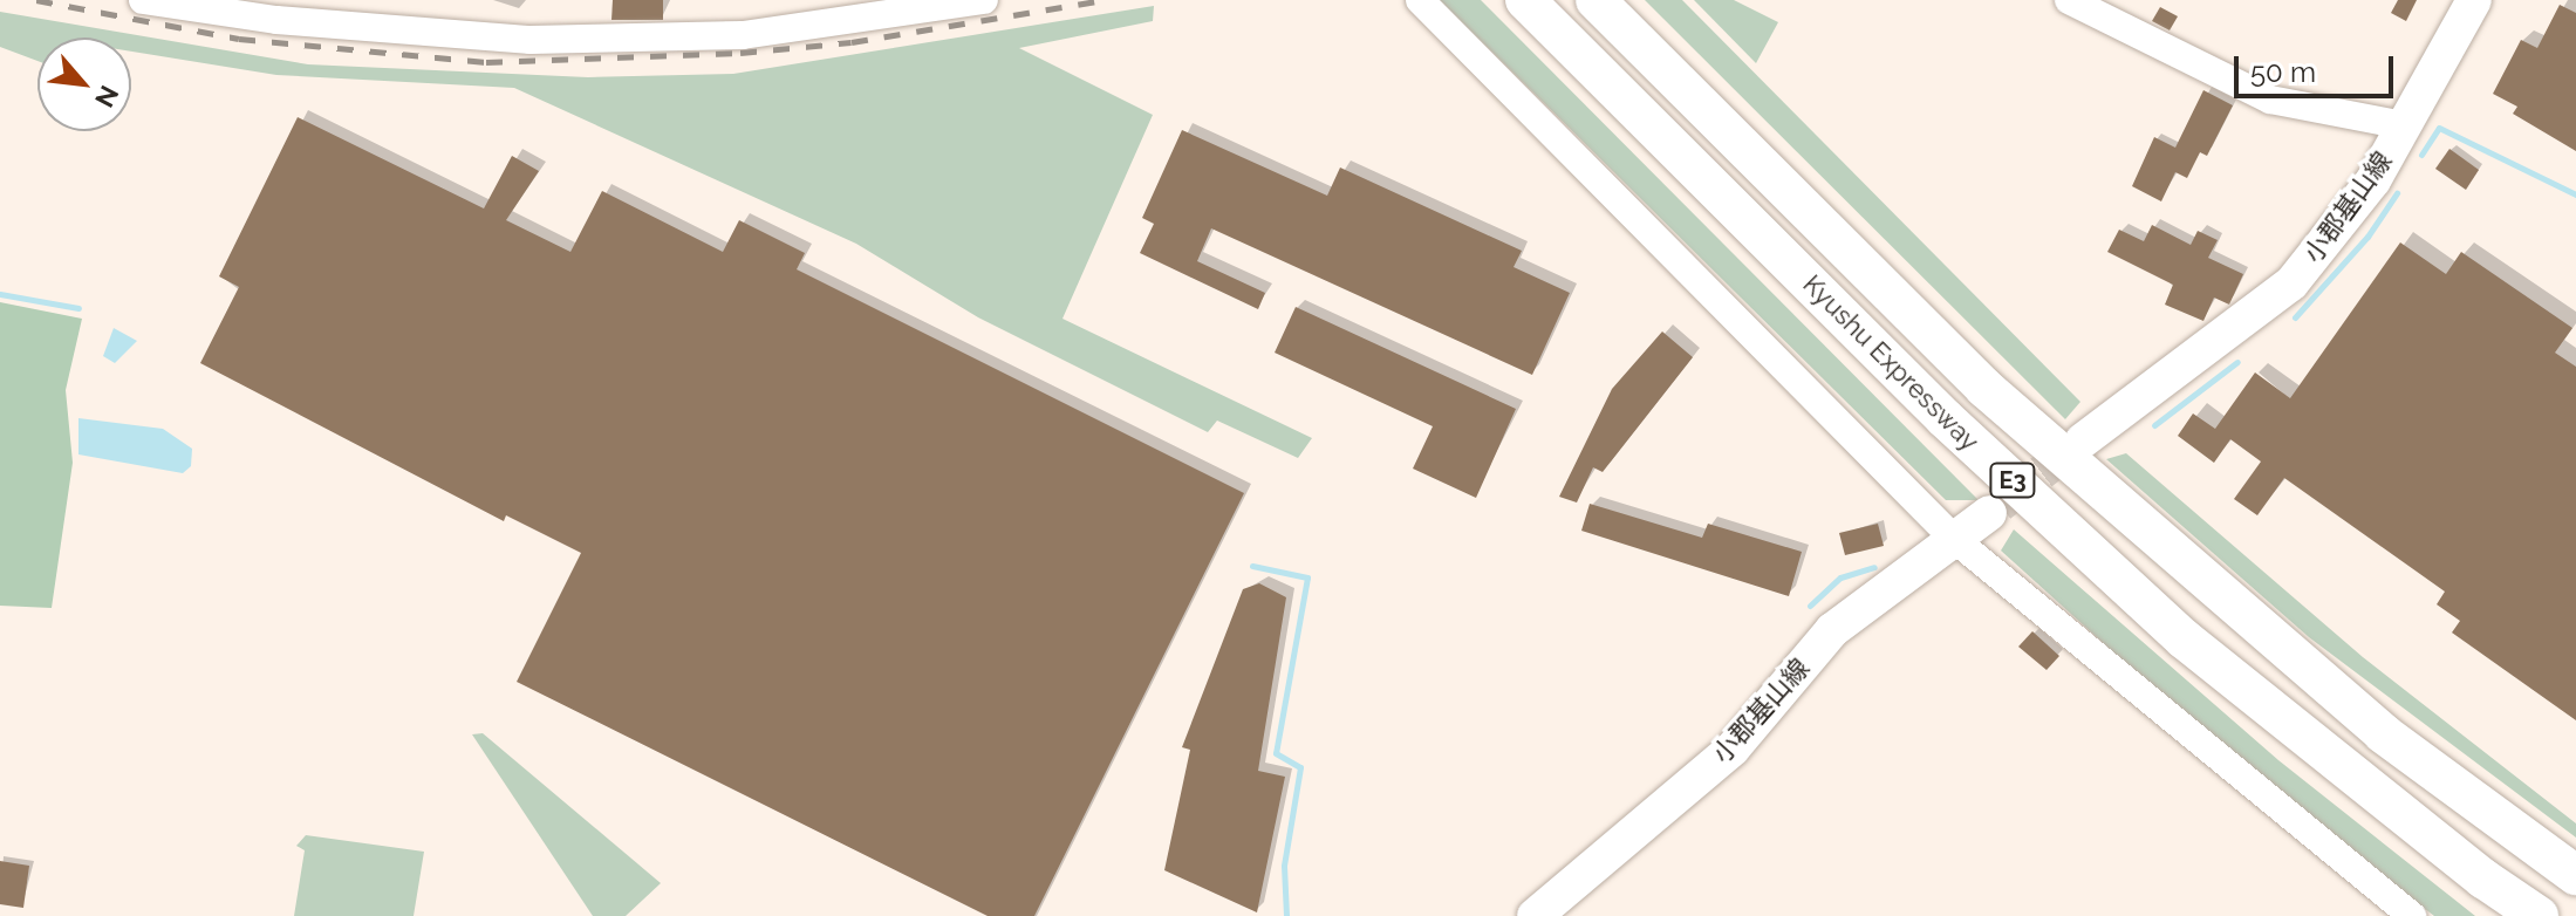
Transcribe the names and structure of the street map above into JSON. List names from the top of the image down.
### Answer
{
  "streets": {
    "highway": ["Kyushu Expressway", "E3"],
    "main road": ["小郡基山線"]
  },
  "scale_bar": "50 m",
  "north": "bottom right"
}
